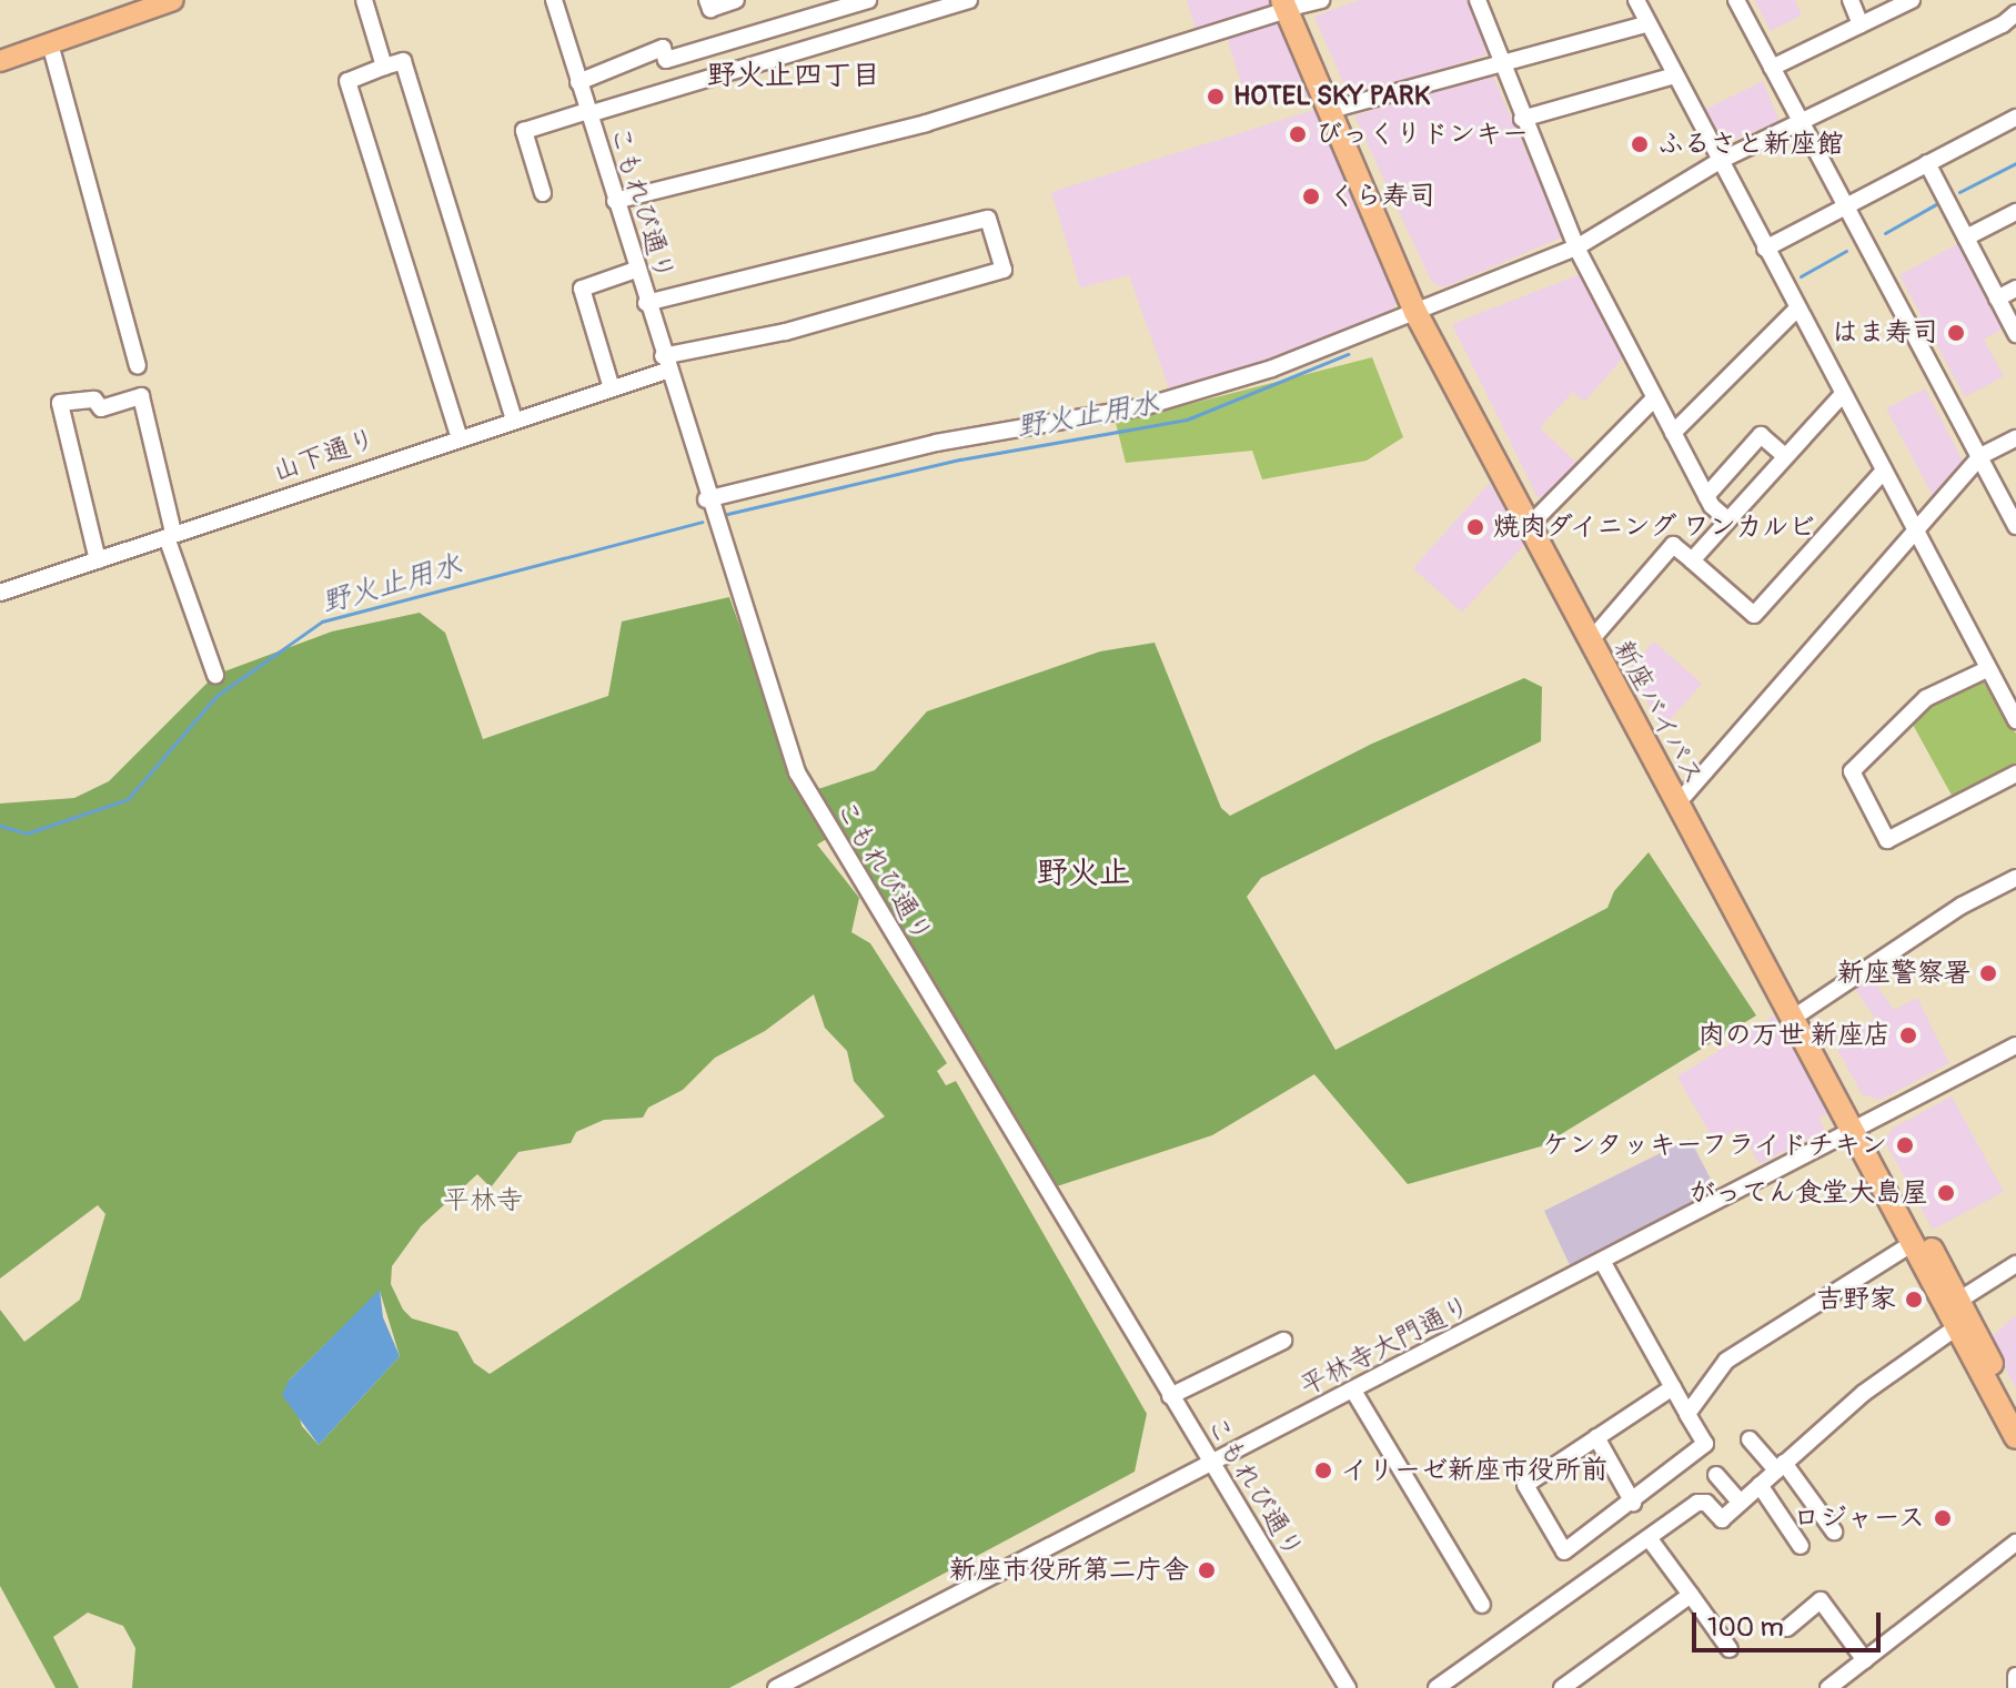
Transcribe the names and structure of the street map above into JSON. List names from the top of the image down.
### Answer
{
  "streets": {
    "highway": ["新座バイパス"],
    "street": ["こもれび通り", "山下通り", "平林寺大門通り"]
  },
  "crossings": [
    ["こもれび通り", "山下通り"],
    ["こもれび通り", "平林寺大門通り"],
    ["新座バイパス", "平林寺大門通り"]
  ],
  "districts": ["野火止四丁目", "野火止"],
  "water": ["野火止用水"],
  "parks": ["平林寺"],
  "places": [
    "HOTEL SKY PARK",
    "びっくりドンキー",
    "ふるさと新座館",
    "くら寿司",
    "はま寿司",
    "焼肉ダイニング ワンカルビ",
    "新座警察署",
    "肉の万世 新座店",
    "ケンタッキーフライドチキン",
    "がってん食堂大島屋",
    "吉野家",
    "イリーゼ新座市役所前",
    "ロジャース",
    "新座市役所第二庁舎"
  ],
  "scale_bar": "100 m"
}
